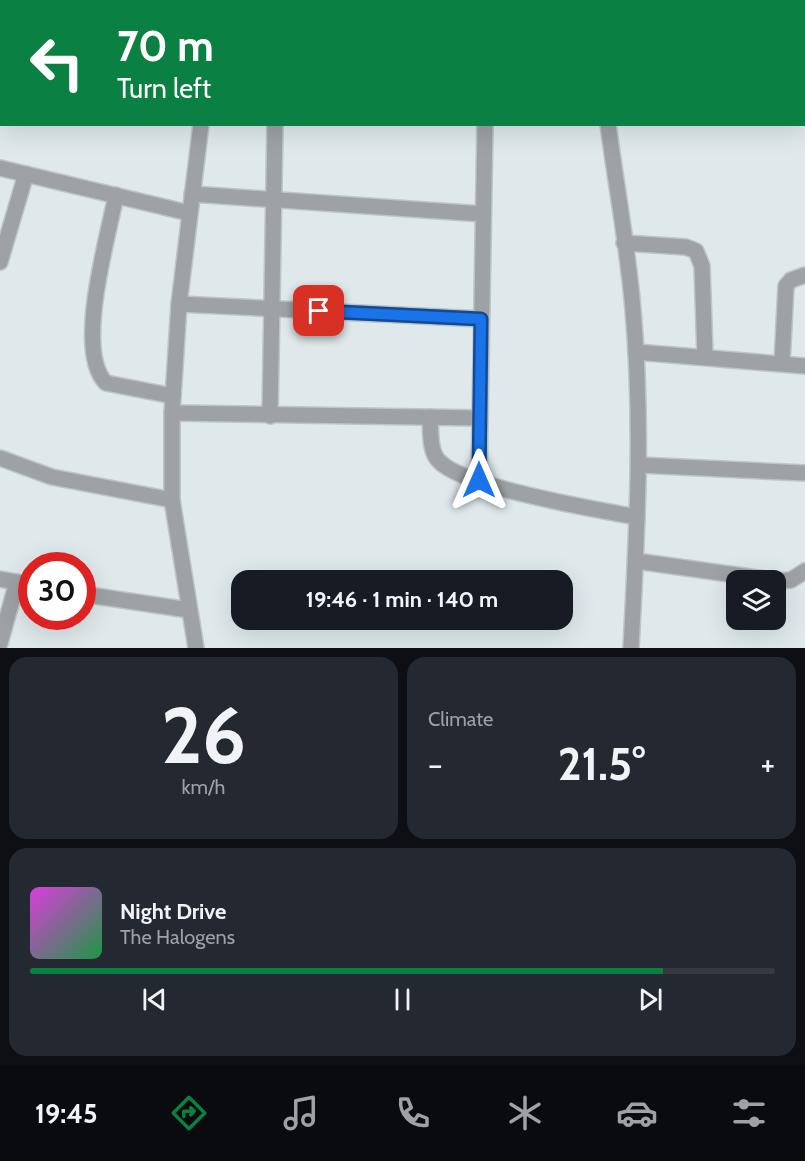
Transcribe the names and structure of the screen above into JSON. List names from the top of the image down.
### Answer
{
  "page": {
    "turn": ["70 m", "Turn left"],
    "limit": "30",
    "trip": "19:46 · 1 min · 140 m",
    "tile": [
      ["26", "km/h"],
      "Climate"
    ],
    "heat": ["−", "21.5°", "+"],
    "song": ["Night Drive", "The Halogens"],
    "tabs": "19:45"
  }
}
